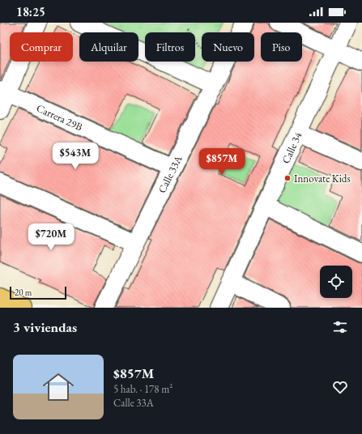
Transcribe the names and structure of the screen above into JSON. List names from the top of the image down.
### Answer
{
  "streets": {
    "street": ["Carrera 29B", "Calle 34", "Calle 33A"]
  },
  "crossings": [
    ["Carrera 29B", "Calle 33A"]
  ],
  "places": ["Innovate Kids"],
  "scale_bar": "20 m",
  "page": {
    "status": "18:25",
    "chip": [
      "Comprar",
      "Alquilar",
      "Filtros",
      "Nuevo",
      "Piso"
    ],
    "price": ["$543M", "$857M", "$720M"],
    "scale": "20 m",
    "heading": "3 viviendas",
    "list": [
      {
        "name": "$857M",
        "note": "5 hab. · 178 m² · Calle 33A"
      }
    ]
  }
}
